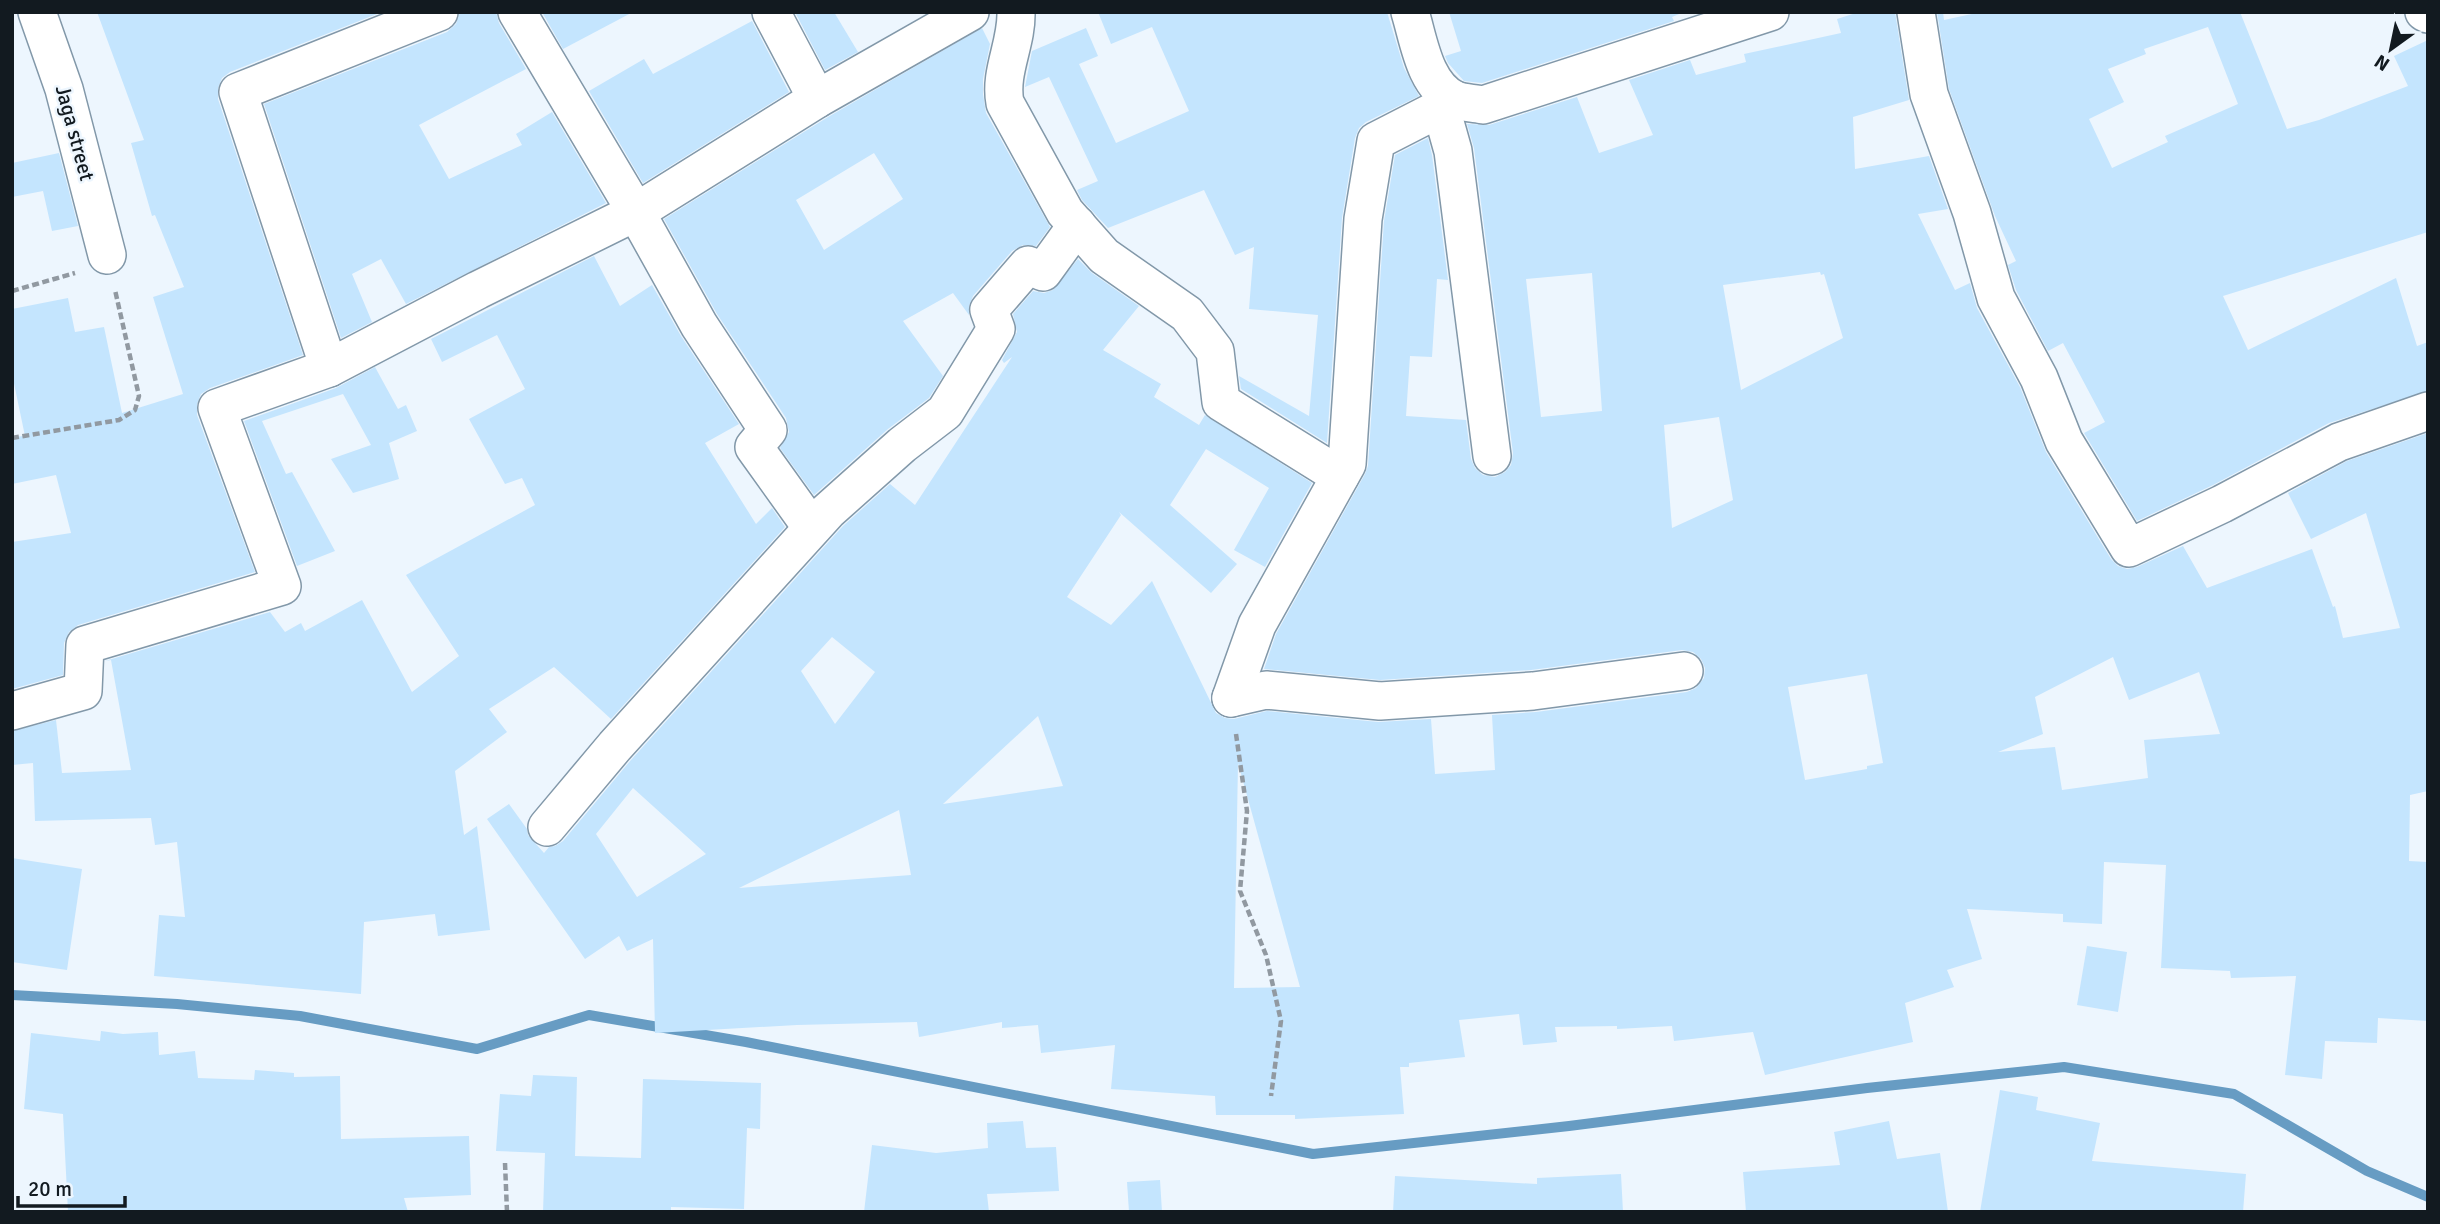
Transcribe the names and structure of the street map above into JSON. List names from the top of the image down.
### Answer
{
  "streets": {
    "street": ["Jaga street"]
  },
  "scale_bar": "20 m",
  "north": "bottom left"
}
